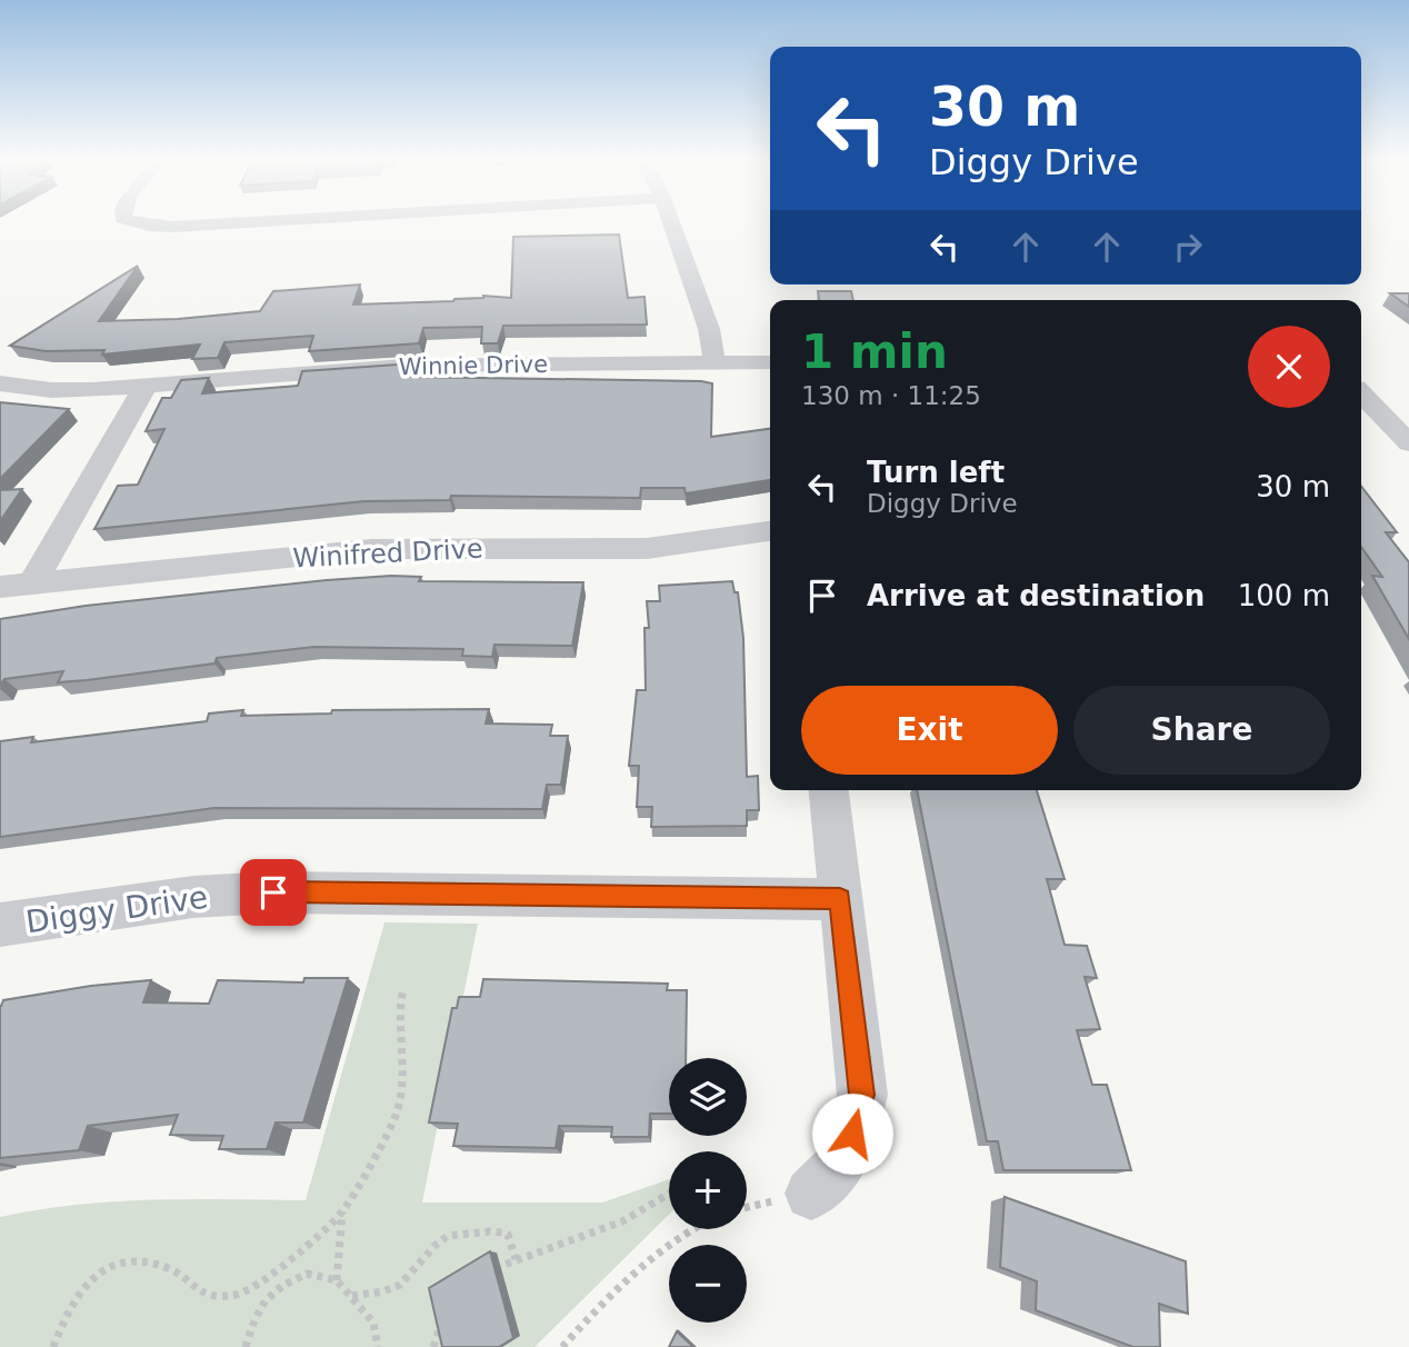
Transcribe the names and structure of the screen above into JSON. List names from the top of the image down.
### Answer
{
  "streets": {
    "street": ["Winnie Drive", "Winifred Drive", "Diggy Drive"]
  },
  "page": {
    "turn": ["30 m", "Diggy Drive"],
    "heading": ["1 min", "130 m · 11:25"],
    "list": [
      {
        "name": "Turn left",
        "note": "Diggy Drive",
        "value": "30 m"
      },
      {
        "name": "Arrive at destination",
        "value": "100 m"
      }
    ],
    "buttons": ["Exit", "Share"],
    "map_buttons": ["+", "−"]
  }
}
